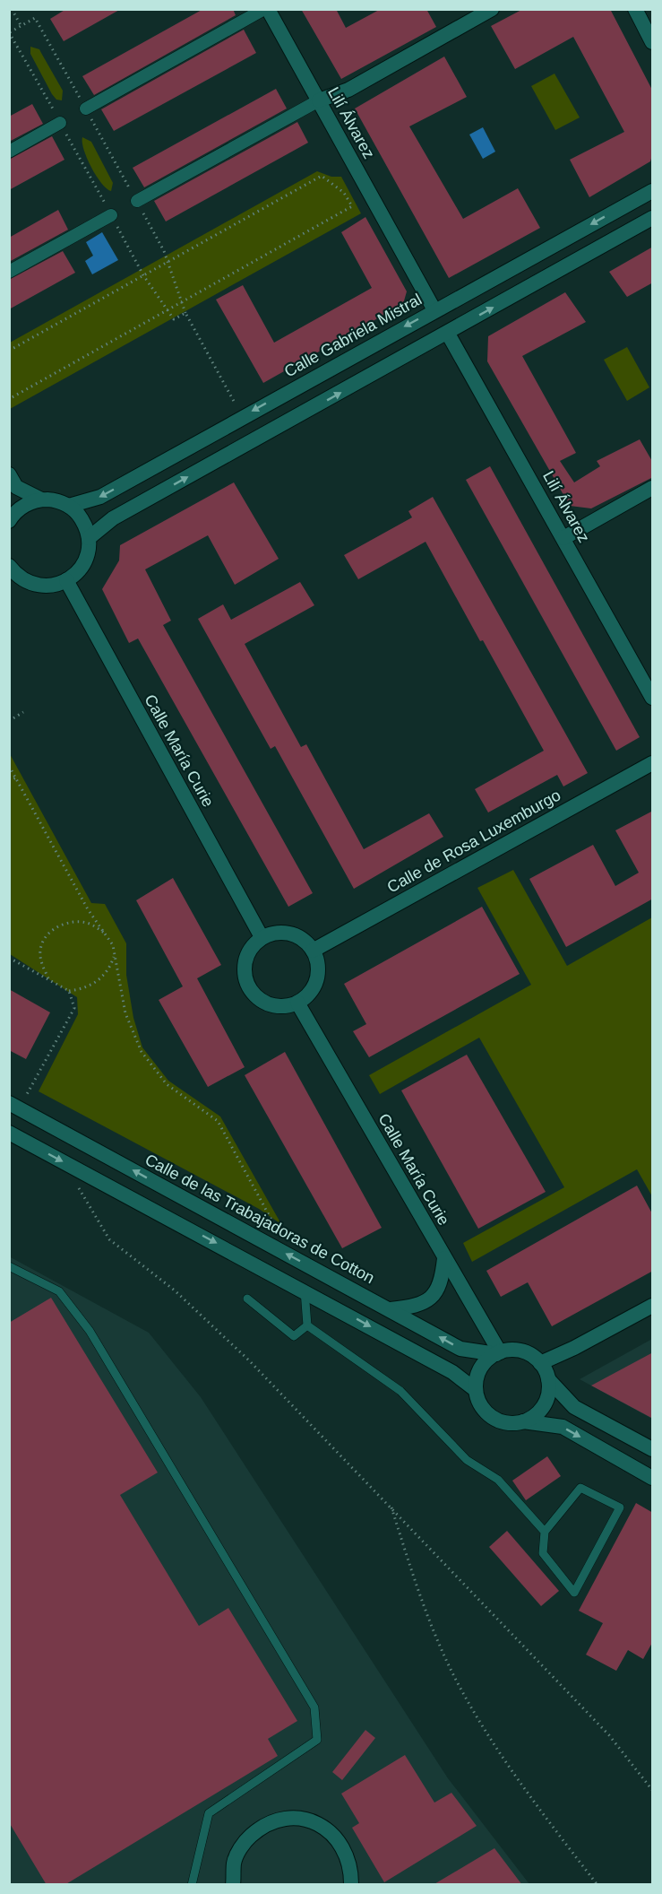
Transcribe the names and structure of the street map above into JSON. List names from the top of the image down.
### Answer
{
  "streets": {
    "street": [
      "Lilí Álvarez",
      "Calle Gabriela Mistral",
      "Calle María Curie",
      "Calle de Rosa Luxemburgo",
      "Calle de las Trabajadoras de Cotton"
    ]
  },
  "crossings": [
    ["Lilí Álvarez", "Calle Gabriela Mistral"],
    ["Calle María Curie", "Calle de Rosa Luxemburgo"],
    ["Calle María Curie", "Calle de las Trabajadoras de Cotton"]
  ]
}
